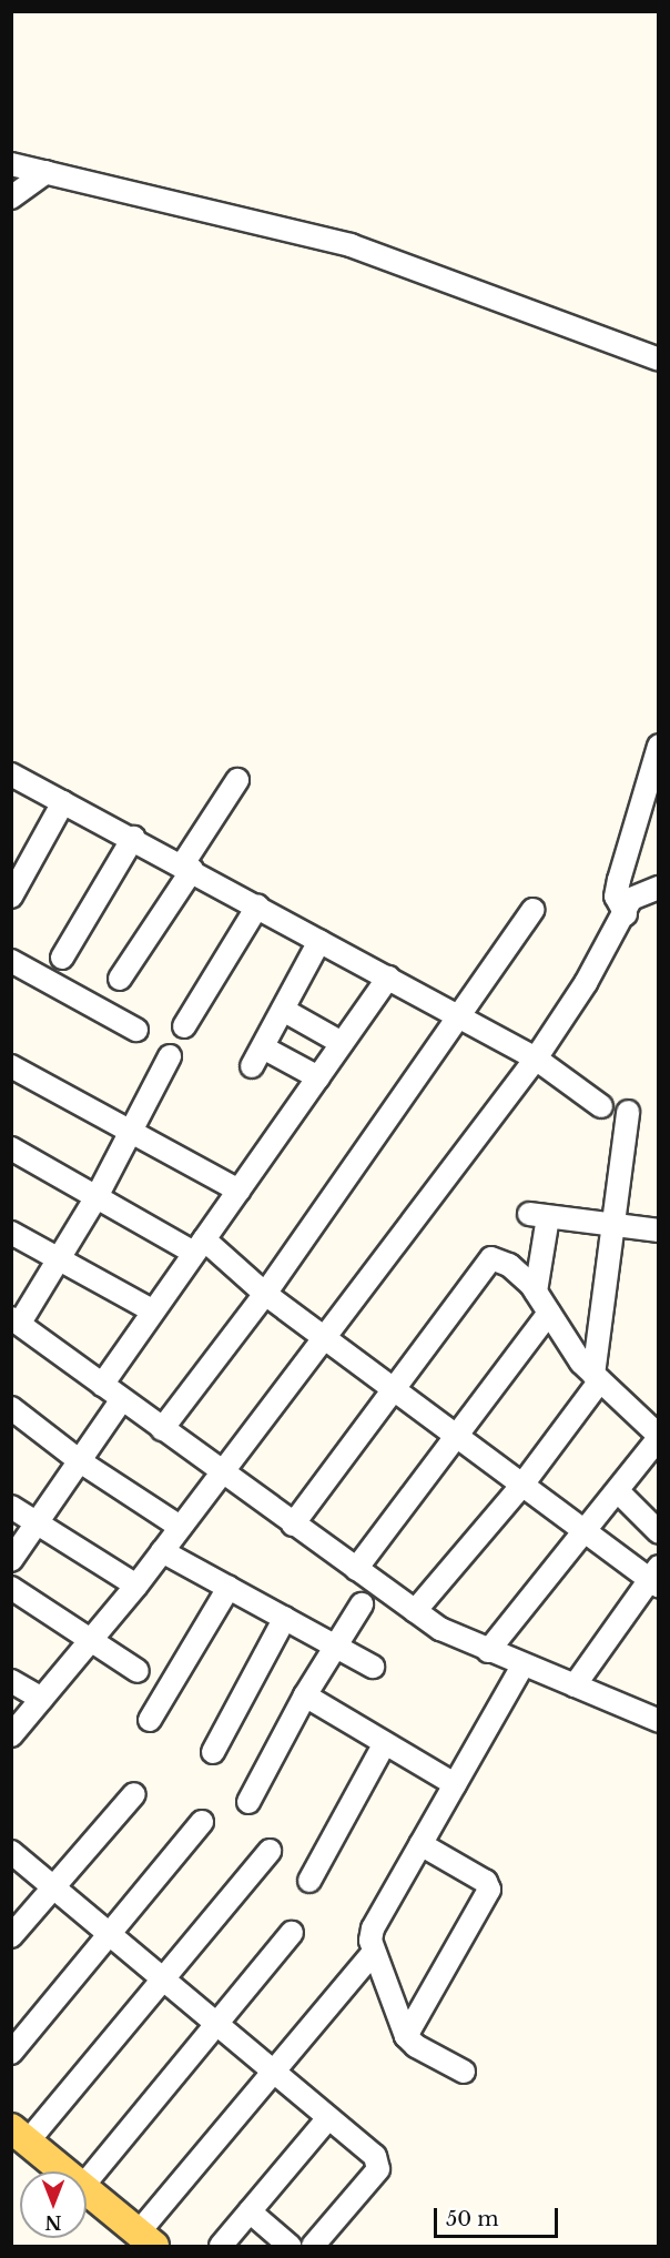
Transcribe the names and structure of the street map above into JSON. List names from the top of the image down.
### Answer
{
  "scale_bar": "50 m",
  "north": "bottom"
}
